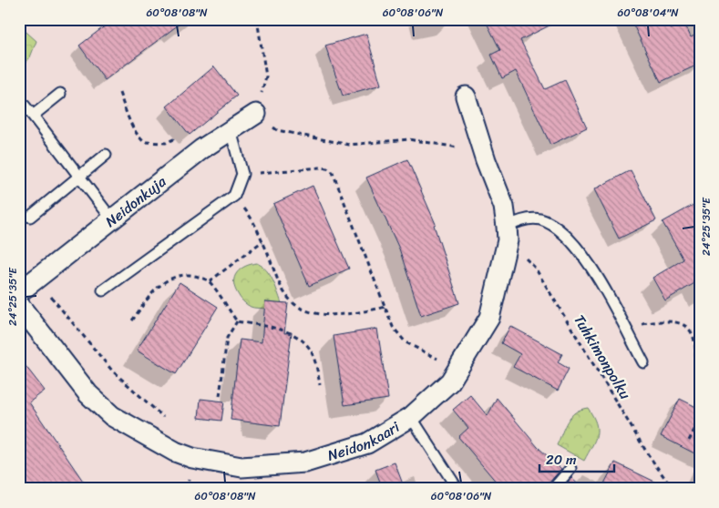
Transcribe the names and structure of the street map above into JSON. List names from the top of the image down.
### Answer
{
  "streets": {
    "street": ["Neidonkuja", "Neidonkaari"],
    "path": ["Tuhkimonpolku"]
  },
  "crossings": [
    ["Tuhkimonpolku", "Neidonkaari"]
  ],
  "scale_bar": "20 m",
  "coordinates": [
    "60°08'08\"N",
    "60°08'06\"N",
    "60°08'04\"N",
    "24°25'35\"E"
  ]
}
